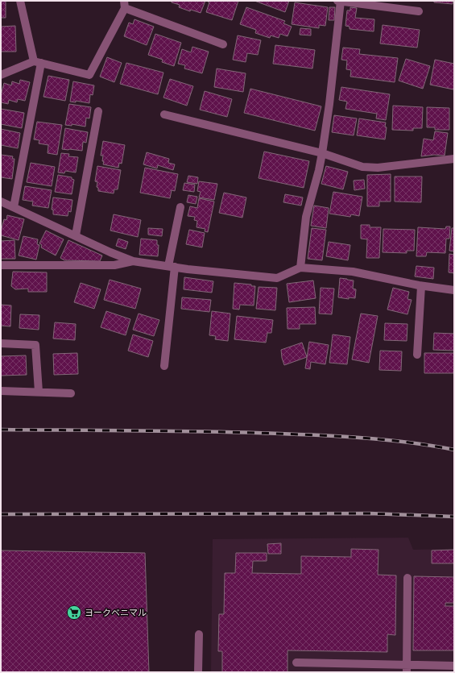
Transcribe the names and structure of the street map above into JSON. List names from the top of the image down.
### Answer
{
  "places": {
    "supermarket": ["ヨークベニマル"]
  }
}
